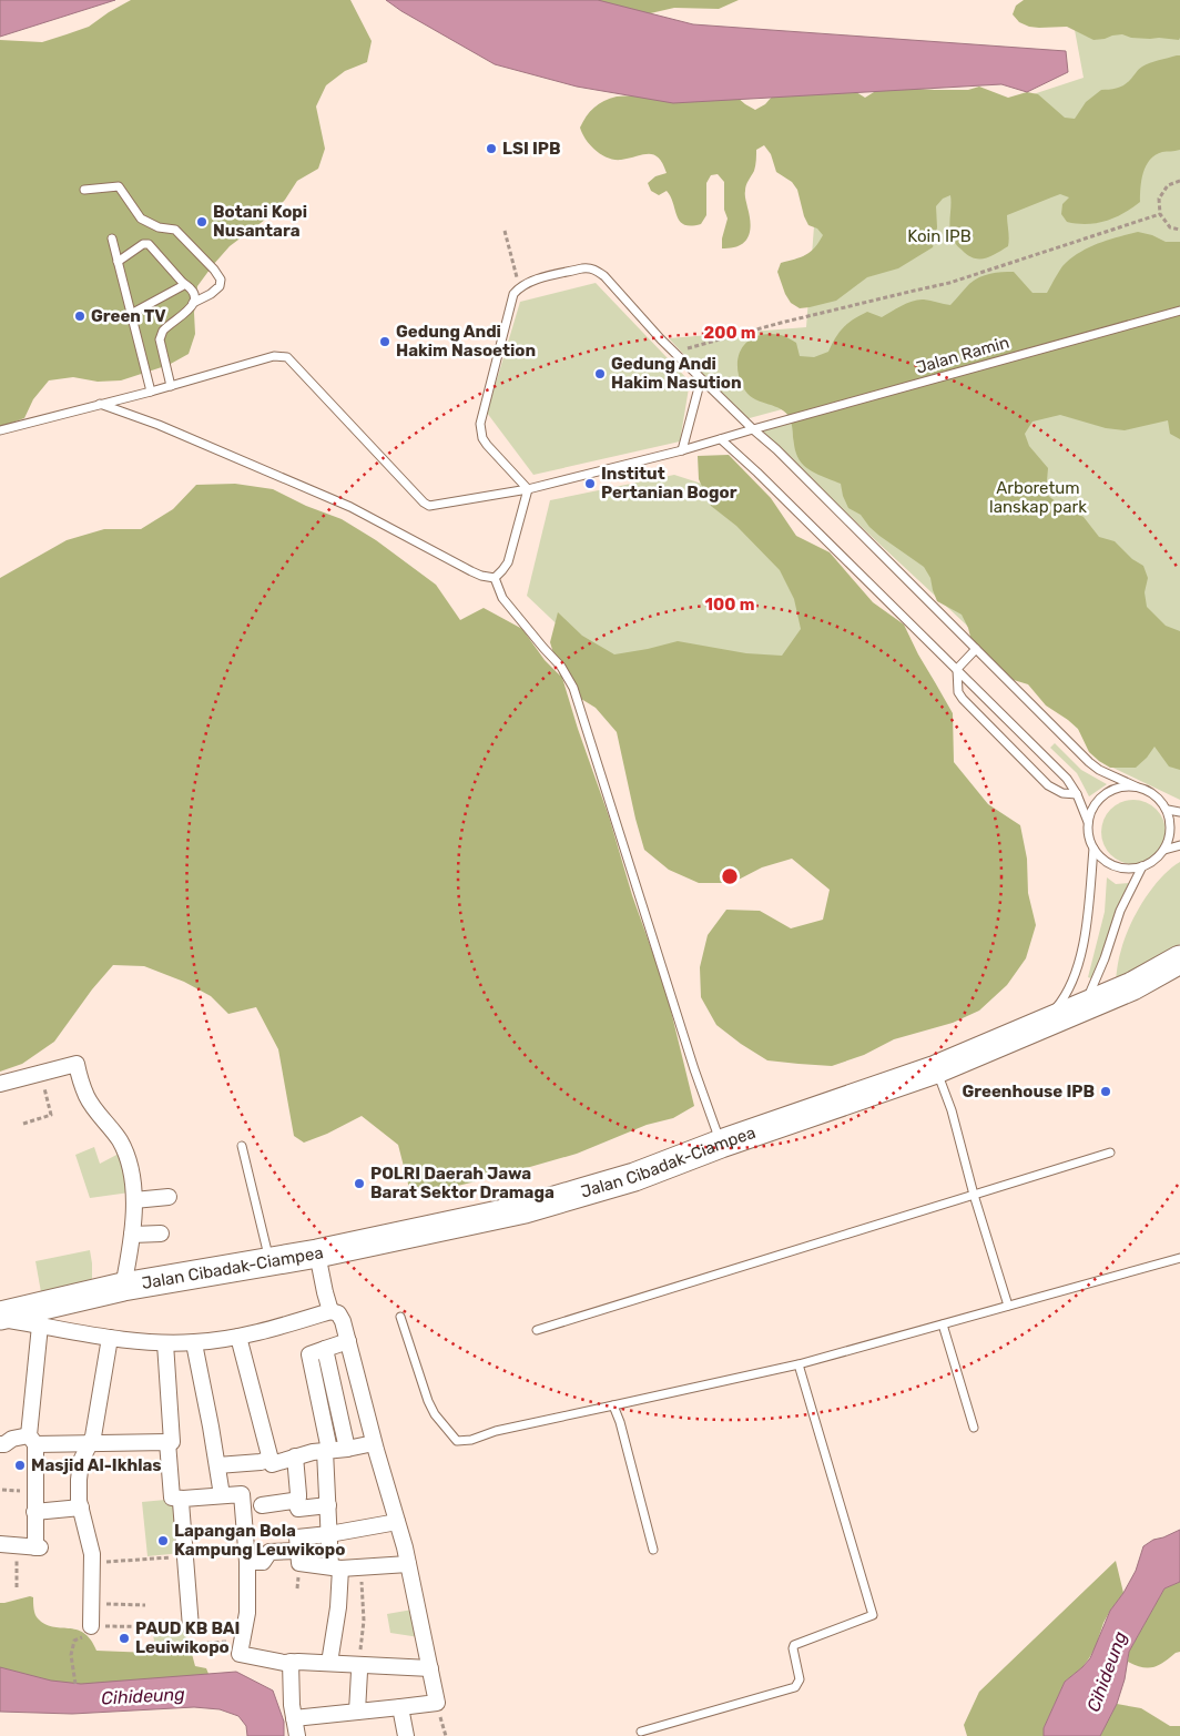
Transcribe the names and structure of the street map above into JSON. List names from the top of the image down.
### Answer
{
  "streets": {
    "highway": ["Jalan Cibadak-Ciampea"],
    "lane": ["Jalan Ramin"]
  },
  "water": ["Cihideung"],
  "parks": ["Koin IPB", "Arboretum lanskap park"],
  "places": [
    "LSI IPB",
    "Botani Kopi Nusantara",
    "Green TV",
    "Gedung Andi Hakim Nasoetion",
    "Gedung Andi Hakim Nasution",
    "Institut Pertanian Bogor",
    "Greenhouse IPB",
    "POLRI Daerah Jawa Barat Sektor Dramaga",
    "Masjid Al-Ikhlas",
    "Lapangan Bola Kampung Leuwikopo",
    "PAUD KB BAI Leuiwikopo"
  ],
  "rings": ["200 m", "100 m"]
}
